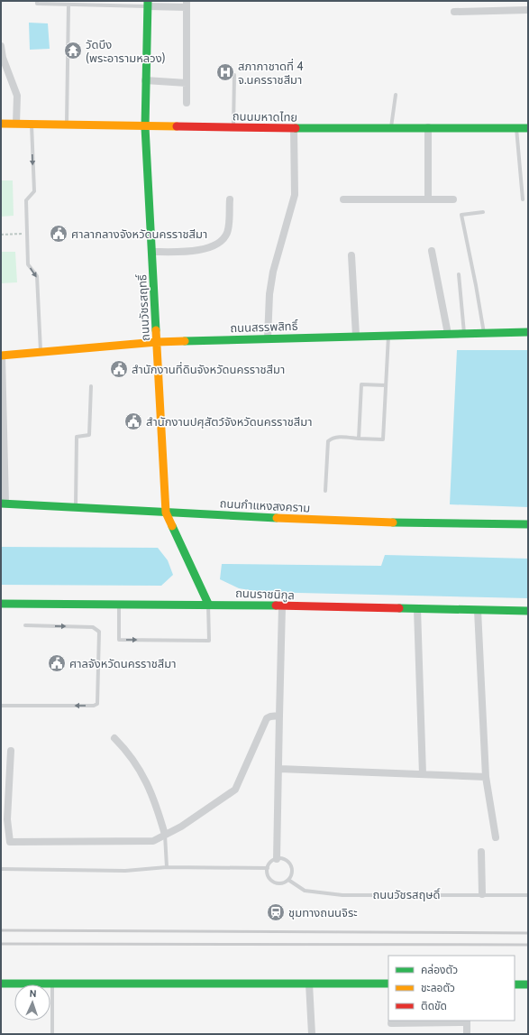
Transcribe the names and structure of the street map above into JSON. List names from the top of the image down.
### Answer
{
  "streets": {
    "street": [
      "ถนนมหาดไทย",
      "ถนนวัชรสฤทธิ์",
      "ถนนสรรพสิทธิ์",
      "ถนนกำแหงสงคราม",
      "ถนนราชนิกูล"
    ],
    "lane": ["ถนนวัชรสฤษดิ์"]
  },
  "crossings": [
    ["ถนนมหาดไทย", "ถนนวัชรสฤทธิ์"],
    ["ถนนวัชรสฤทธิ์", "ถนนสรรพสิทธิ์"],
    ["ถนนวัชรสฤทธิ์", "ถนนกำแหงสงคราม"],
    ["ถนนวัชรสฤทธิ์", "ถนนราชนิกูล"]
  ],
  "places": {
    "temple": ["วัดบึง (พระอารามหลวง)"],
    "hospital": ["สภากาชาดที่ 4 จ.นครราชสีมา"],
    "public building": [
      "ศาลากลางจังหวัดนครราชสีมา",
      "สำนักงานที่ดินจังหวัดนครราชสีมา",
      "สำนักงานปศุสัตว์จังหวัดนครราชสีมา",
      "ศาลจังหวัดนครราชสีมา"
    ],
    "station": ["ชุมทางถนนจิระ"]
  },
  "legend": ["คล่องตัว", "ชะลอตัว", "ติดขัด"],
  "north": "top"
}
